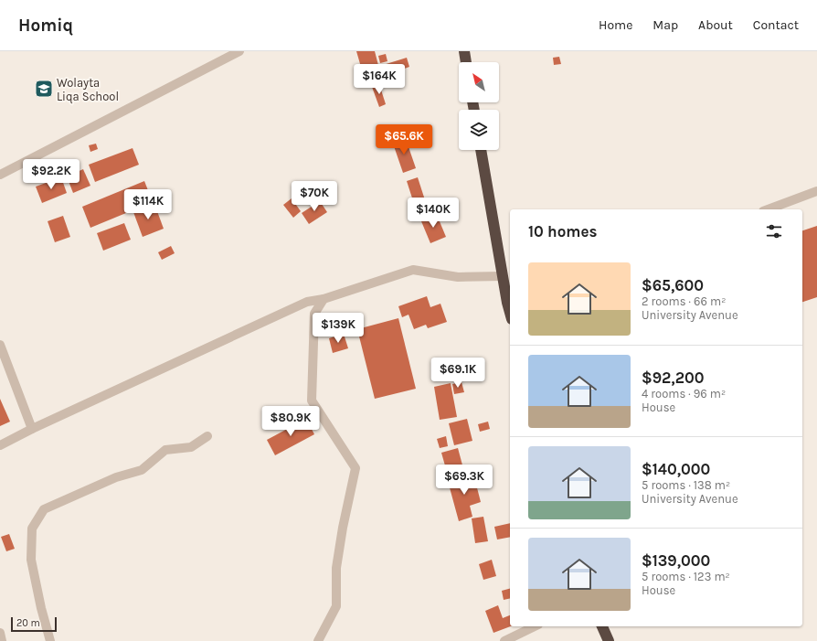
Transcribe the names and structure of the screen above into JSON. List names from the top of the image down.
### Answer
{
  "places": {
    "school or university": ["Wolayta Liqa School"]
  },
  "scale_bar": "20 m",
  "north": "top left",
  "page": {
    "header": "Homiq",
    "nav": [
      "Home",
      "Map",
      "About",
      "Contact"
    ],
    "price": [
      "$164K",
      "$65.6K",
      "$92.2K",
      "$70K",
      "$114K",
      "$140K",
      "$139K",
      "$69.1K",
      "$80.9K",
      "$69.3K"
    ],
    "heading": "10 homes",
    "list": [
      {
        "name": "$65,600",
        "note": "2 rooms · 66 m² · University Avenue"
      },
      {
        "name": "$92,200",
        "note": "4 rooms · 96 m² · House"
      },
      {
        "name": "$140,000",
        "note": "5 rooms · 138 m² · University Avenue"
      },
      {
        "name": "$139,000",
        "note": "5 rooms · 123 m² · House"
      }
    ],
    "scale": "20 m"
  }
}
